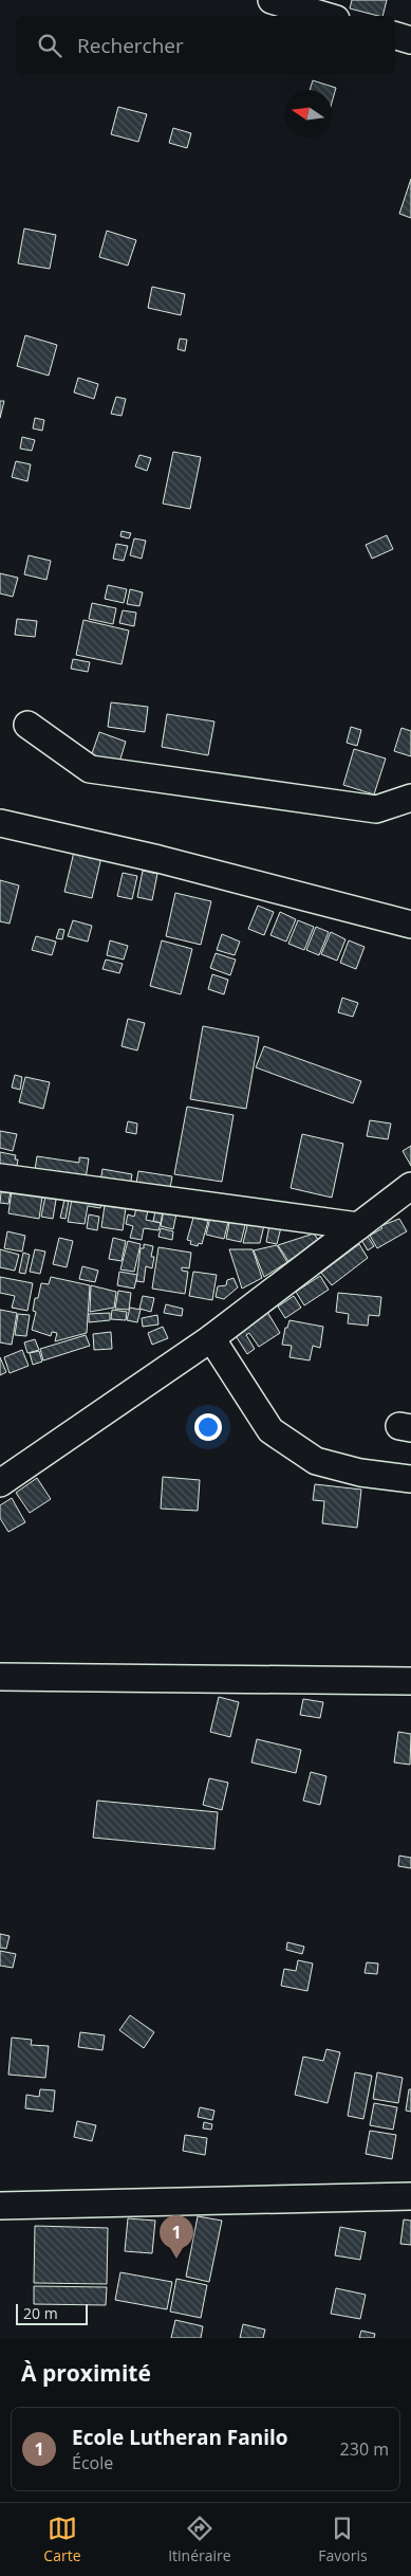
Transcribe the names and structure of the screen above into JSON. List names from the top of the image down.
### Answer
{
  "scale_bar": "20 m",
  "north": "left",
  "page": {
    "search": "Rechercher",
    "pins": "1",
    "scale": "20 m",
    "heading": "À proximité",
    "list": [
      {
        "mark": "1",
        "name": "Ecole Lutheran Fanilo",
        "note": "École",
        "value": "230 m"
      }
    ],
    "nav": ["Carte", "Itinéraire", "Favoris"]
  }
}
